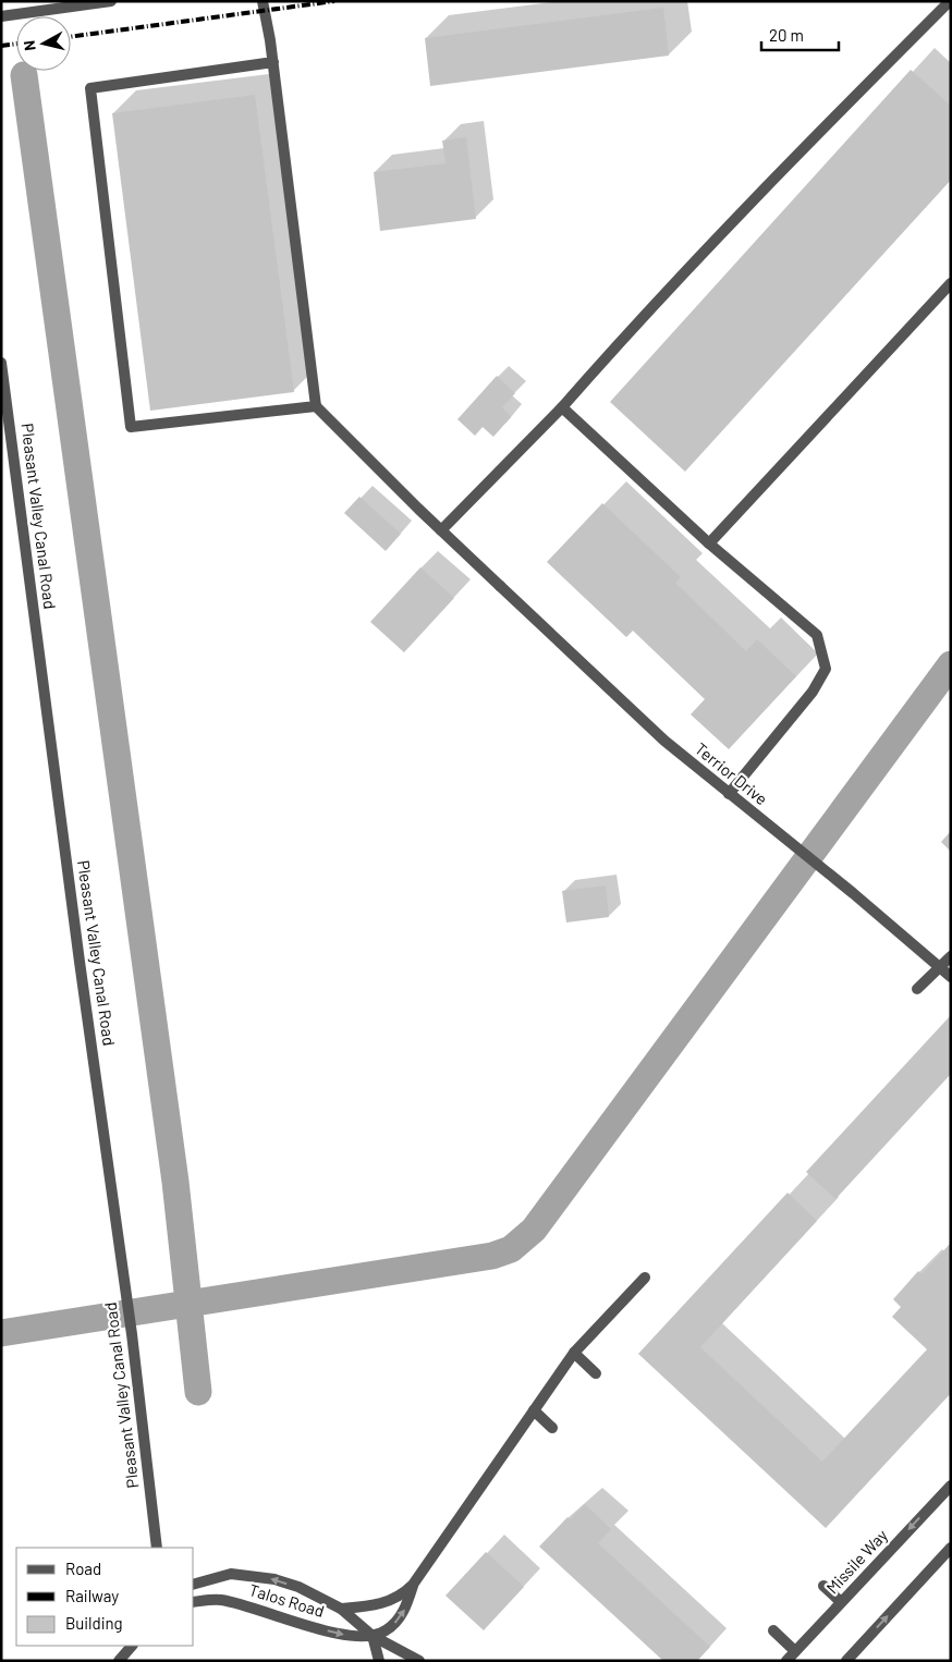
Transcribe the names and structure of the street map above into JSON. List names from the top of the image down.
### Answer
{
  "streets": {
    "street": [
      "Pleasant Valley Canal Road",
      "Terrior Drive",
      "Missile Way",
      "Talos Road"
    ]
  },
  "legend": ["Road", "Railway", "Building"],
  "scale_bar": "20 m",
  "north": "left"
}
